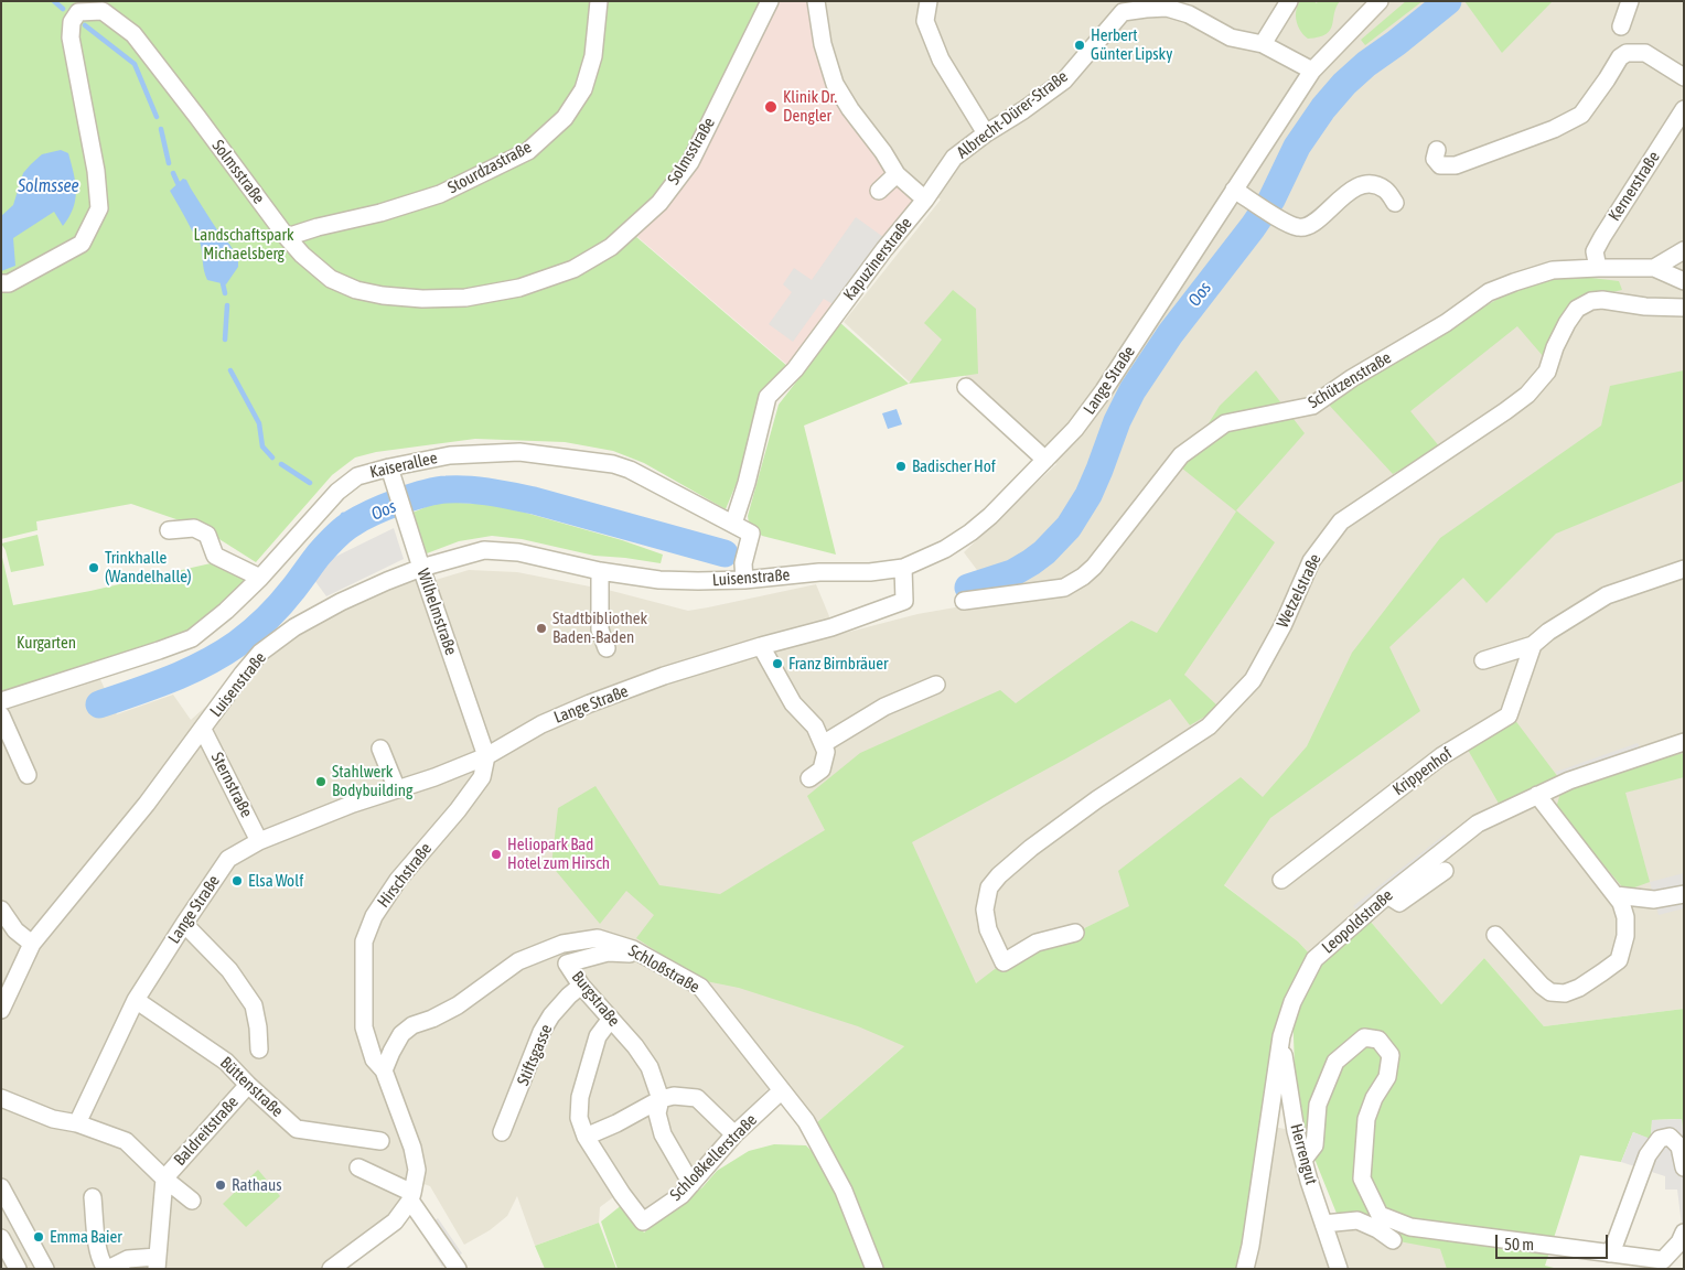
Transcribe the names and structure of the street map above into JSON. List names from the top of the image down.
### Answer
{
  "streets": {
    "street": [
      "Albrecht-Dürer-Straße",
      "Solmsstraße",
      "Stourdzastraße",
      "Kernerstraße",
      "Kapuzinerstraße",
      "Lange Straße",
      "Schützenstraße",
      "Kaiserallee",
      "Luisenstraße",
      "Wetzelstraße",
      "Wilhelmstraße",
      "Krippenhof",
      "Sternstraße",
      "Hirschstraße",
      "Leopoldstraße",
      "Schloßstraße",
      "Burgstraße",
      "Stiftsgasse",
      "Büttenstraße",
      "Baldreitstraße",
      "Herrengut",
      "Schloßkellerstraße"
    ]
  },
  "crossings": [
    ["Albrecht-Dürer-Straße", "Kapuzinerstraße"],
    ["Albrecht-Dürer-Straße", "Lange Straße"],
    ["Solmsstraße", "Stourdzastraße"],
    ["Kernerstraße", "Schützenstraße"],
    ["Kapuzinerstraße", "Kaiserallee"],
    ["Lange Straße", "Luisenstraße"],
    ["Lange Straße", "Wilhelmstraße"],
    ["Lange Straße", "Sternstraße"],
    ["Lange Straße", "Hirschstraße"],
    ["Lange Straße", "Büttenstraße"],
    ["Kaiserallee", "Luisenstraße"],
    ["Kaiserallee", "Wilhelmstraße"],
    ["Luisenstraße", "Wilhelmstraße"],
    ["Luisenstraße", "Sternstraße"],
    ["Wilhelmstraße", "Hirschstraße"],
    ["Hirschstraße", "Schloßstraße"],
    ["Leopoldstraße", "Herrengut"],
    ["Schloßstraße", "Burgstraße"],
    ["Schloßstraße", "Schloßkellerstraße"],
    ["Burgstraße", "Stiftsgasse"],
    ["Burgstraße", "Schloßkellerstraße"],
    ["Büttenstraße", "Baldreitstraße"]
  ],
  "water": ["Solmssee", "Oos"],
  "parks": ["Landschaftspark Michaelsberg", "Kurgarten"],
  "places": [
    "Herbert Günter Lipsky",
    "Klinik Dr. Dengler",
    "Badischer Hof",
    "Trinkhalle (Wandelhalle)",
    "Stadtbibliothek Baden-Baden",
    "Franz Birnbräuer",
    "Stahlwerk Bodybuilding",
    "Heliopark Bad Hotel zum Hirsch",
    "Elsa Wolf",
    "Rathaus",
    "Emma Baier"
  ],
  "scale_bar": "50 m"
}
